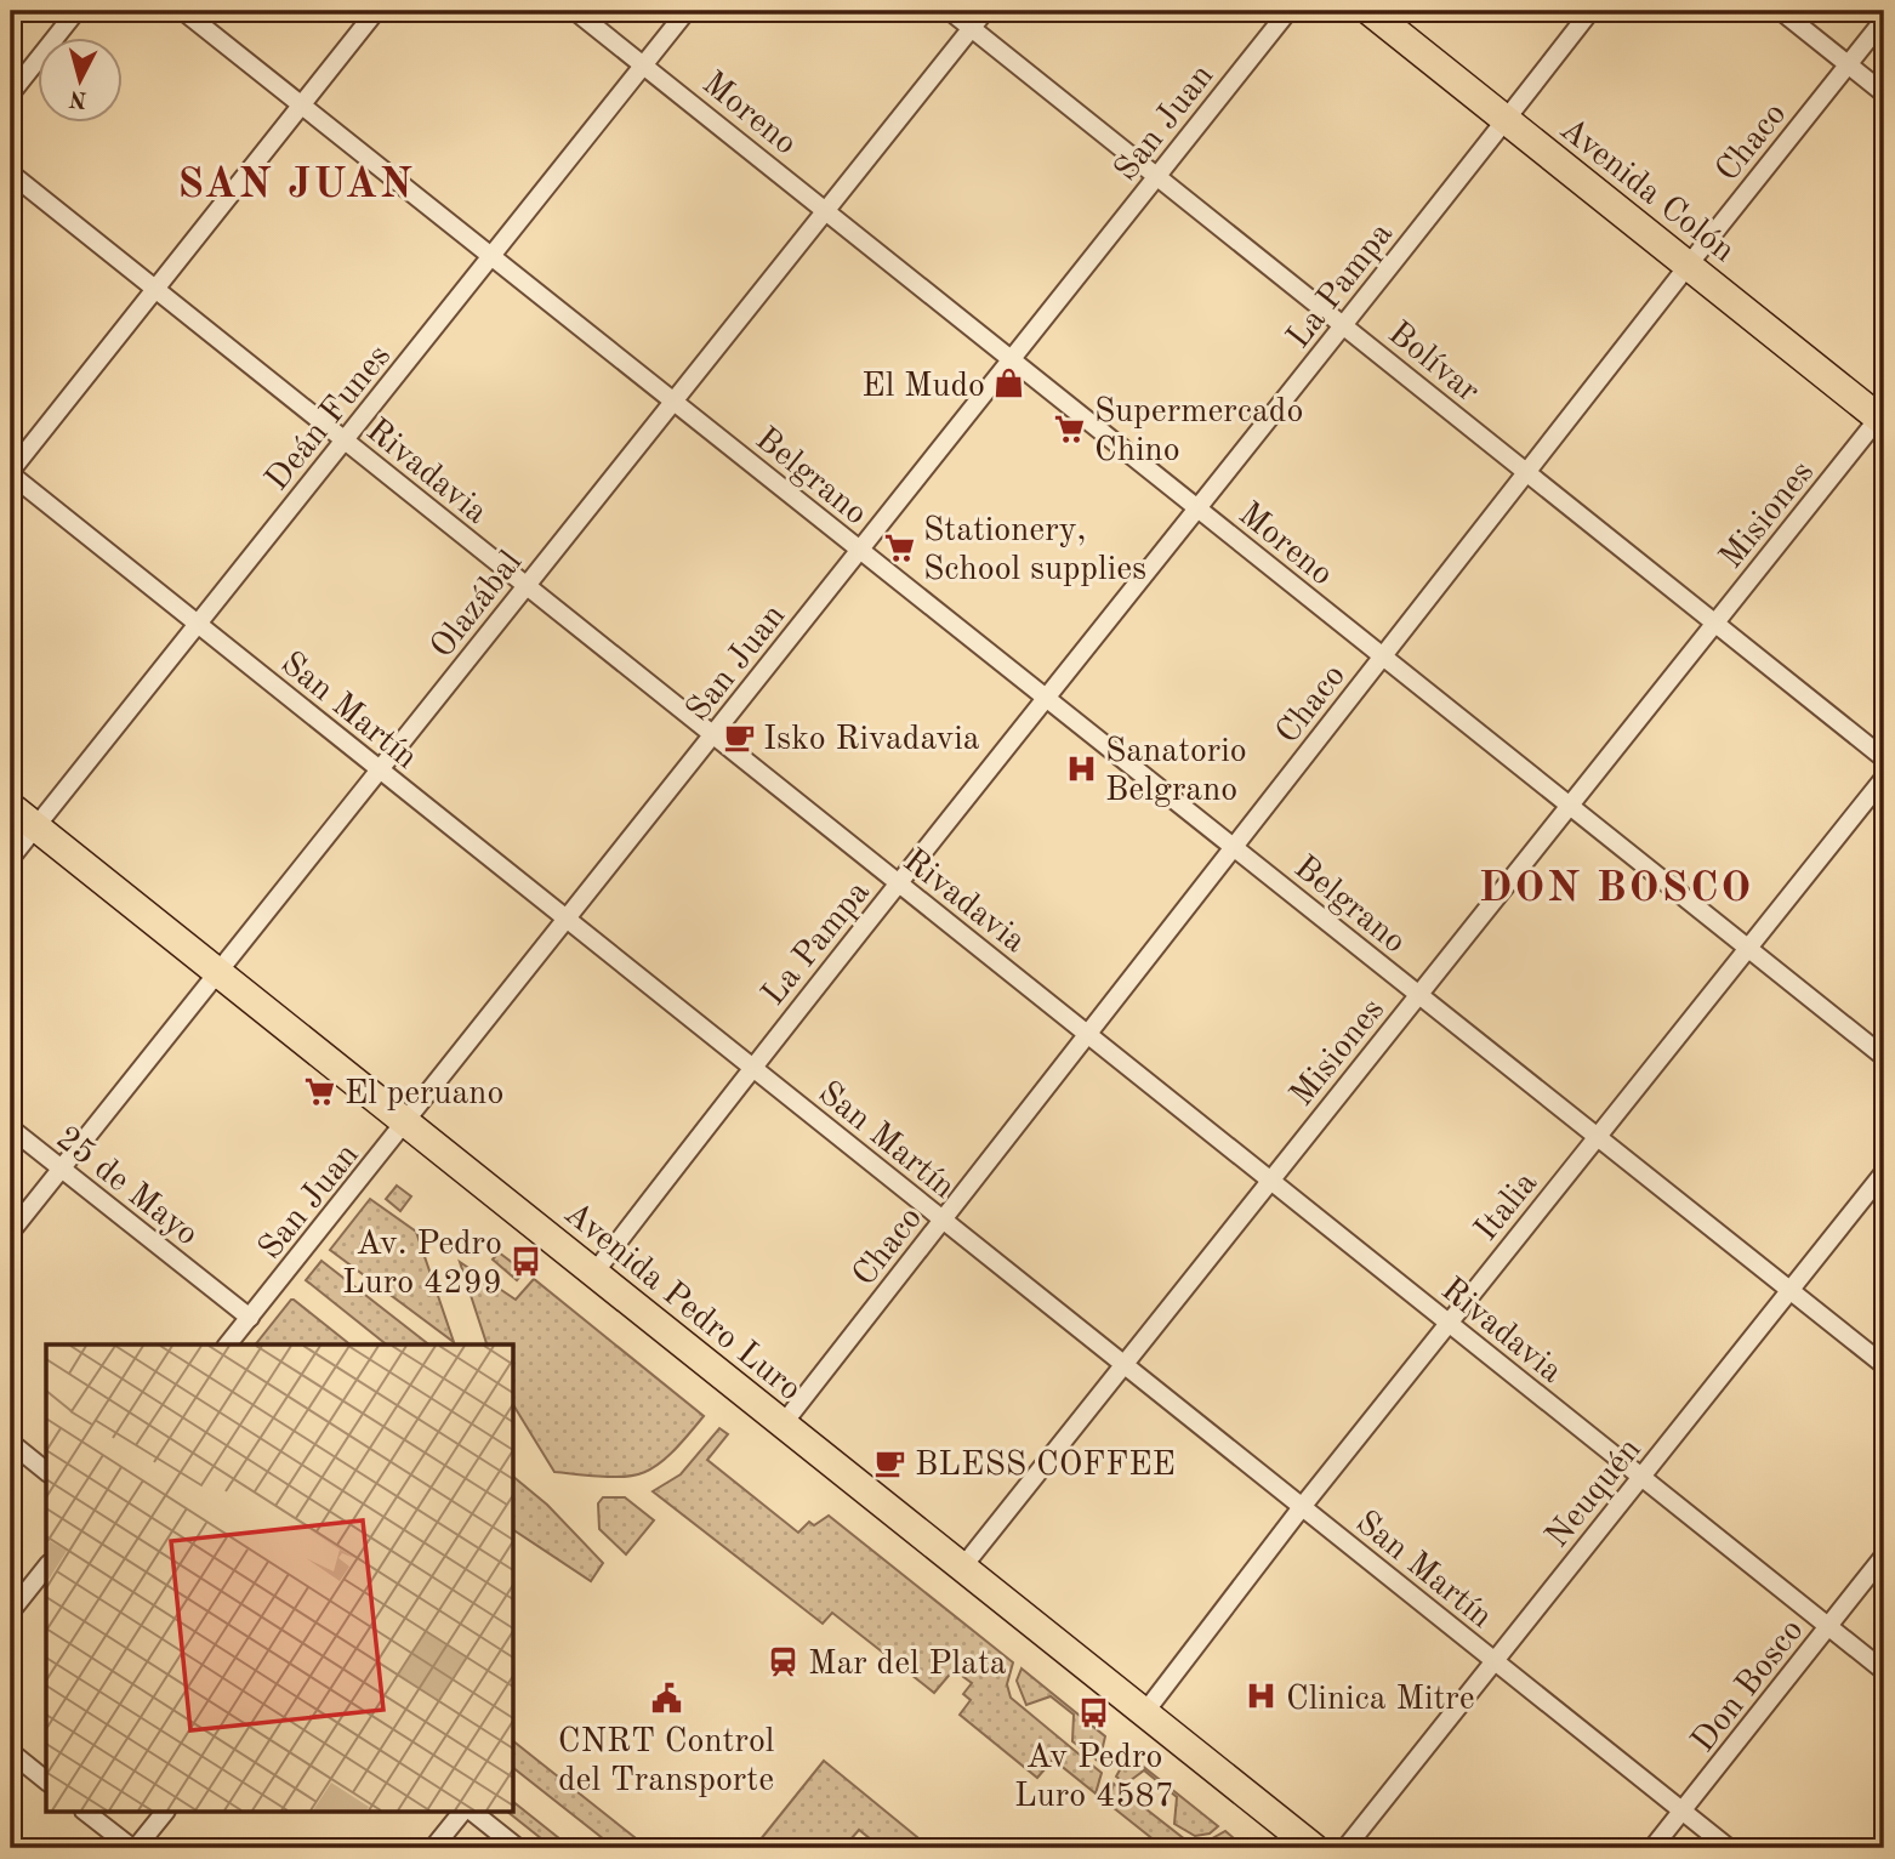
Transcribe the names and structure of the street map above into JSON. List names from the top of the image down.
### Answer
{
  "streets": {
    "main road": ["Avenida Colón", "Avenida Pedro Luro"],
    "street": [
      "Moreno",
      "San Juan",
      "Chaco",
      "La Pampa",
      "Bolívar",
      "Deán Funes",
      "Rivadavia",
      "Belgrano",
      "Misiones",
      "Olazábal",
      "San Martín",
      "25 de Mayo",
      "Italia",
      "Neuquén",
      "Don Bosco"
    ]
  },
  "crossings": [
    ["Moreno", "San Juan"],
    ["Moreno", "Chaco"],
    ["Moreno", "La Pampa"],
    ["Moreno", "Deán Funes"],
    ["Moreno", "Misiones"],
    ["Moreno", "Olazábal"],
    ["Moreno", "Italia"],
    ["San Juan", "Bolívar"],
    ["San Juan", "Rivadavia"],
    ["San Juan", "Belgrano"],
    ["San Juan", "San Martín"],
    ["San Juan", "25 de Mayo"],
    ["San Juan", "Avenida Pedro Luro"],
    ["Chaco", "Avenida Colón"],
    ["Chaco", "Bolívar"],
    ["Chaco", "Rivadavia"],
    ["Chaco", "Belgrano"],
    ["Chaco", "San Martín"],
    ["Chaco", "Avenida Pedro Luro"],
    ["Avenida Colón", "La Pampa"],
    ["Avenida Colón", "Misiones"],
    ["La Pampa", "Bolívar"],
    ["La Pampa", "Rivadavia"],
    ["La Pampa", "Belgrano"],
    ["La Pampa", "San Martín"],
    ["La Pampa", "Avenida Pedro Luro"],
    ["Bolívar", "Misiones"],
    ["Bolívar", "Olazábal"],
    ["Deán Funes", "Rivadavia"],
    ["Deán Funes", "Belgrano"],
    ["Deán Funes", "San Martín"],
    ["Deán Funes", "Avenida Pedro Luro"],
    ["Rivadavia", "Misiones"],
    ["Rivadavia", "Olazábal"],
    ["Rivadavia", "Italia"],
    ["Rivadavia", "Neuquén"],
    ["Rivadavia", "Don Bosco"],
    ["Belgrano", "Misiones"],
    ["Belgrano", "Olazábal"],
    ["Belgrano", "Italia"],
    ["Belgrano", "Neuquén"],
    ["Misiones", "San Martín"],
    ["Misiones", "Avenida Pedro Luro"],
    ["Olazábal", "San Martín"],
    ["Olazábal", "25 de Mayo"],
    ["Olazábal", "Avenida Pedro Luro"],
    ["San Martín", "Italia"],
    ["San Martín", "Neuquén"],
    ["San Martín", "Don Bosco"],
    ["Italia", "Avenida Pedro Luro"]
  ],
  "districts": ["SAN JUAN", "DON BOSCO"],
  "places": {
    "shop": ["El Mudo"],
    "supermarket": ["Supermercado Chino", "Stationery, School supplies", "El peruano"],
    "cafe": ["Isko Rivadavia", "BLESS COFFEE"],
    "hospital": ["Sanatorio Belgrano", "Clinica Mitre"],
    "bus stop": ["Av. Pedro Luro 4299", "Av Pedro Luro 4587"],
    "station": ["Mar del Plata"],
    "public building": ["CNRT Control del Transporte"]
  },
  "north": "bottom"
}
